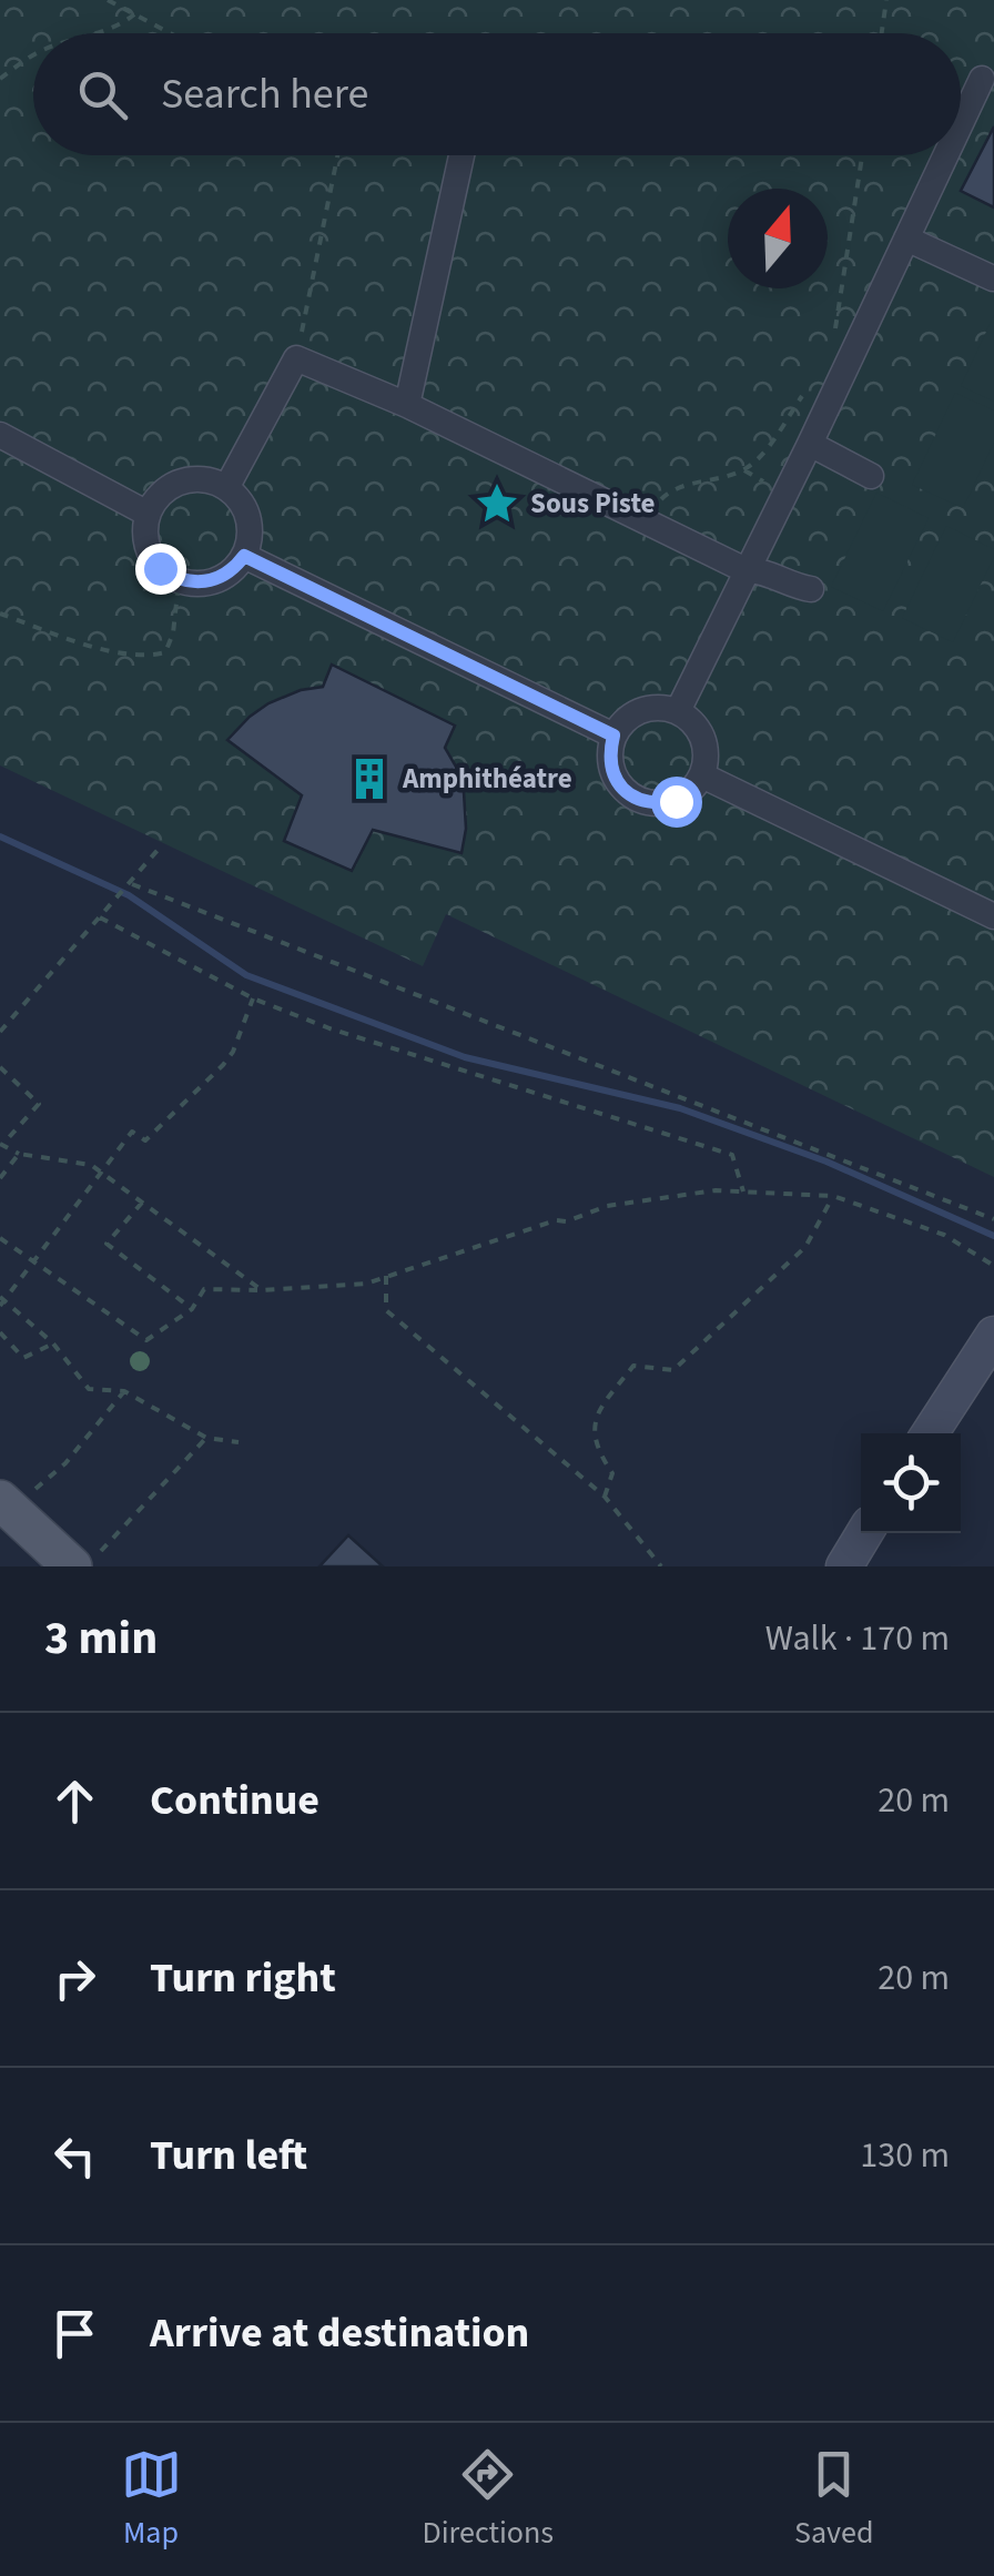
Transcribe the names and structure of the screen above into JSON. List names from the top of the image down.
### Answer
{
  "places": {
    "place": ["Sous Piste"],
    "building": ["Amphithéatre"]
  },
  "north": "top",
  "page": {
    "search": "Search here",
    "heading": ["3 min", "Walk · 170 m"],
    "list": [
      ["Continue", "20 m"],
      ["Turn right", "20 m"],
      ["Turn left", "130 m"],
      "Arrive at destination"
    ],
    "nav": ["Map", "Directions", "Saved"]
  }
}
